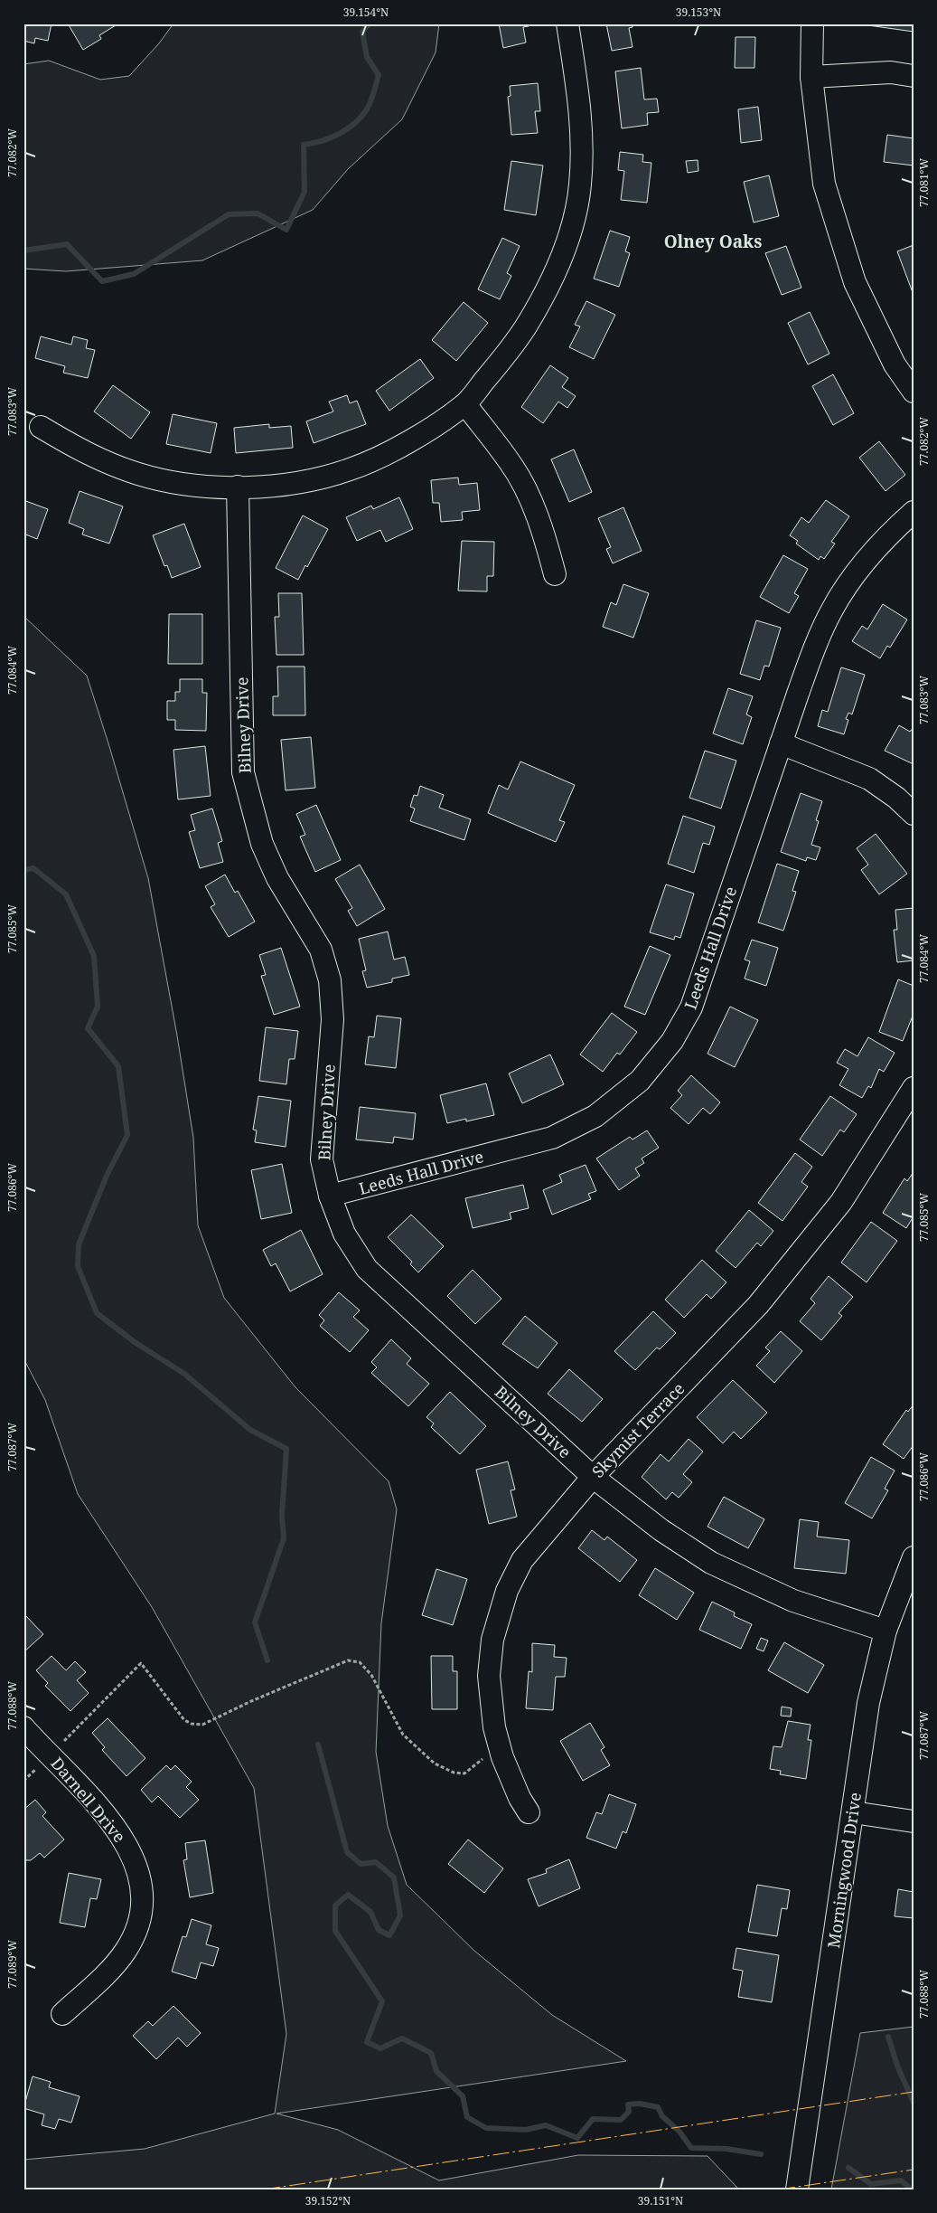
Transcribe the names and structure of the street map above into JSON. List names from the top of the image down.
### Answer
{
  "streets": {
    "street": [
      "Bilney Drive",
      "Leeds Hall Drive",
      "Skymist Terrace",
      "Darnell Drive",
      "Morningwood Drive"
    ]
  },
  "crossings": [
    ["Bilney Drive", "Leeds Hall Drive"],
    ["Bilney Drive", "Skymist Terrace"],
    ["Bilney Drive", "Morningwood Drive"]
  ],
  "districts": ["Olney Oaks"],
  "coordinates": [
    "39.154°N",
    "39.153°N",
    "77.082°W",
    "77.081°W",
    "77.083°W",
    "77.084°W",
    "77.085°W",
    "77.086°W",
    "77.087°W",
    "77.088°W",
    "77.089°W",
    "39.152°N",
    "39.151°N"
  ]
}
